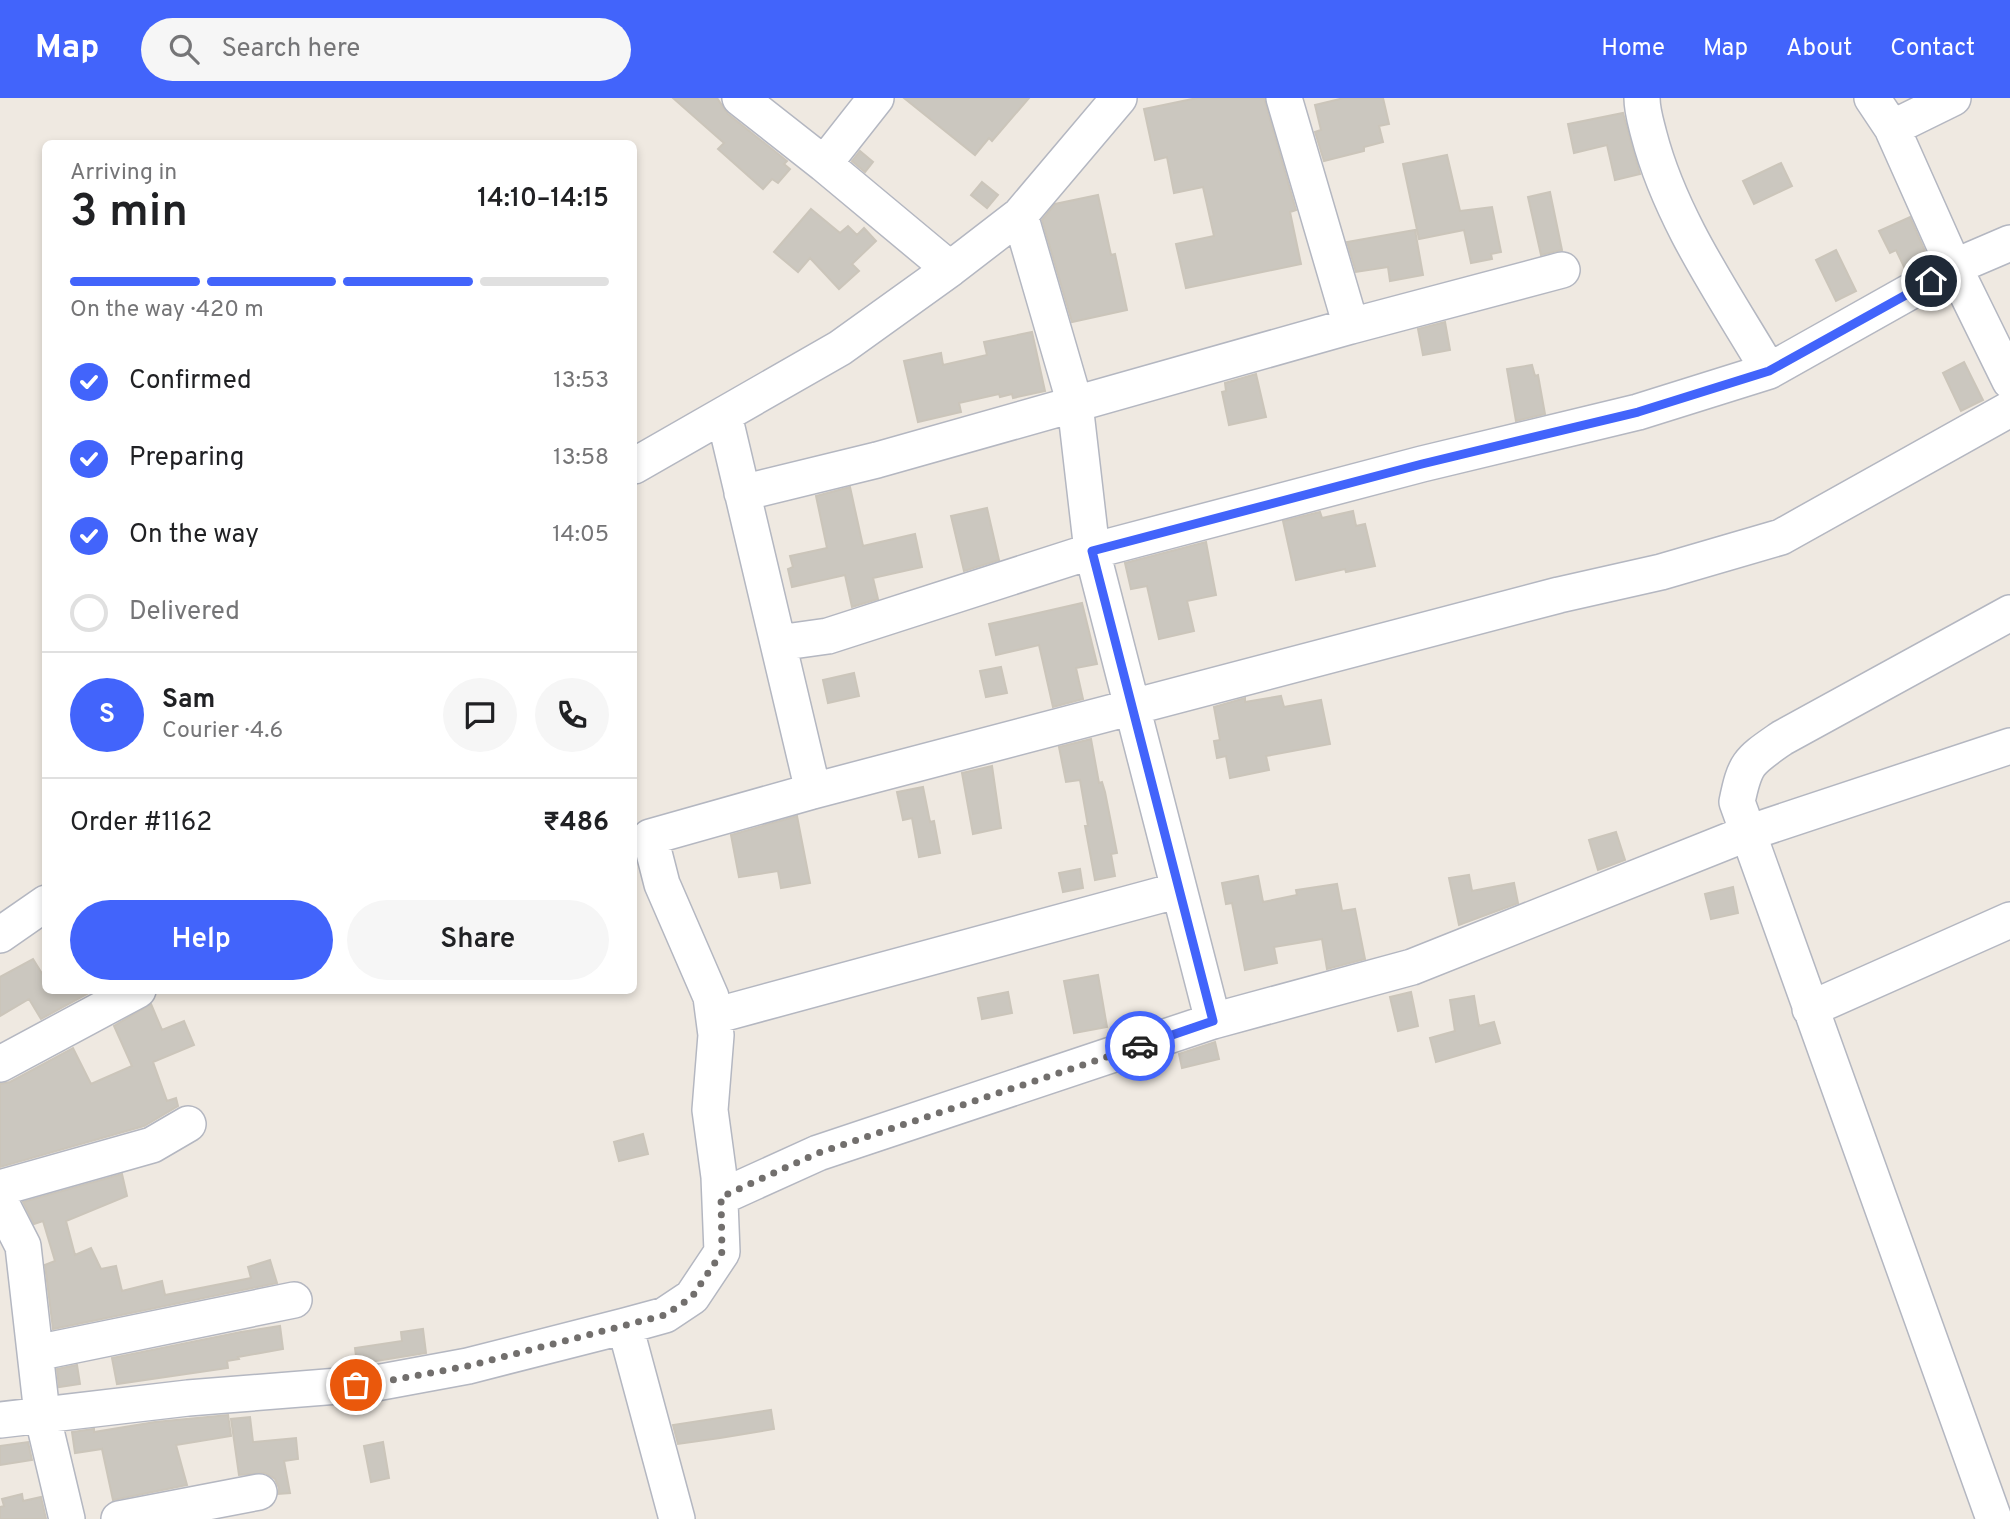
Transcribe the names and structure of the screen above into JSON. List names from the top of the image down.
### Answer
{
  "page": {
    "header": "Map",
    "search": "Search here",
    "nav": [
      "Home",
      "Map",
      "About",
      "Contact"
    ],
    "heading": ["3 min", "Arriving in", "14:10–14:15"],
    "panel": [
      "Sam",
      "Courier · 4.6",
      "Order #1162",
      "₹486"
    ],
    "bar": "On the way · 420 m",
    "list": [
      ["Confirmed", "13:53"],
      ["Preparing", "13:58"],
      ["On the way", "14:05"],
      "Delivered"
    ],
    "round": "S",
    "buttons": ["Help", "Share"]
  }
}
